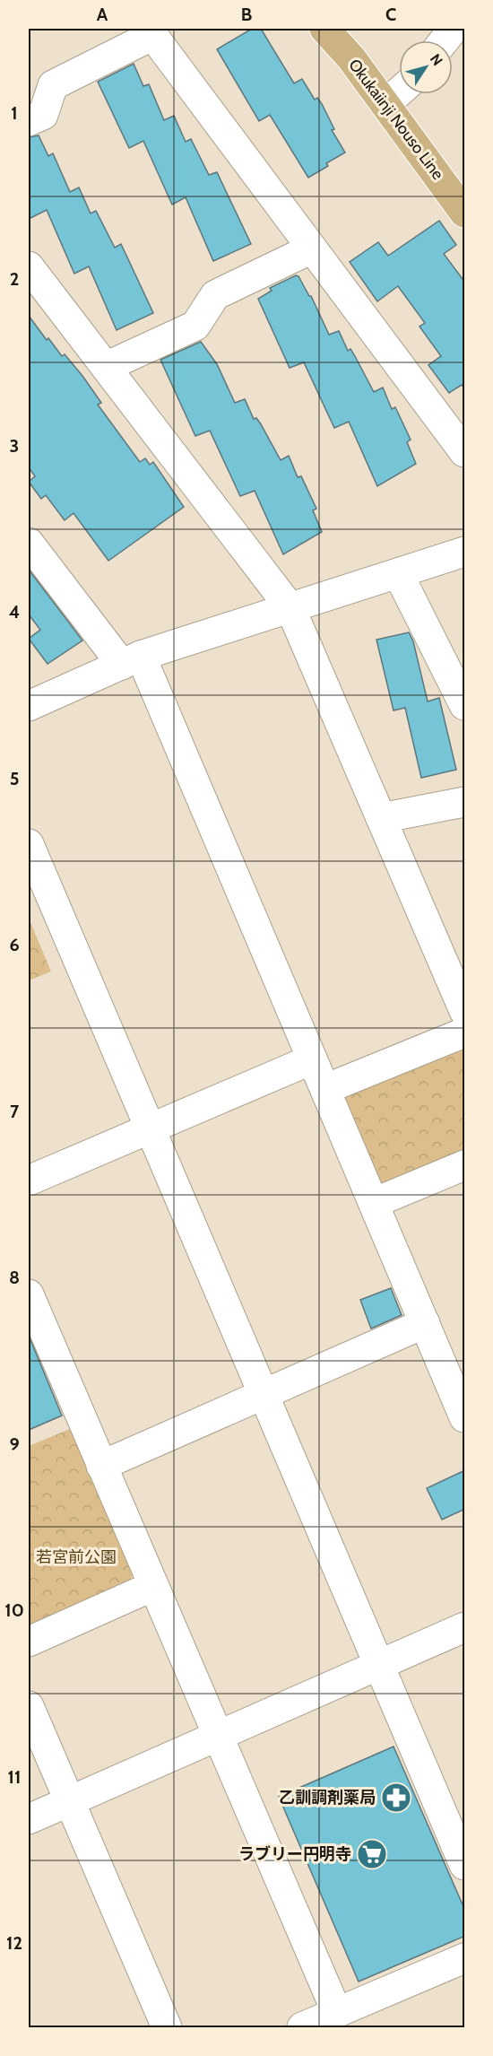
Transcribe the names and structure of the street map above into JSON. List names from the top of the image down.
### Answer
{
  "streets": {
    "main road": ["Okukaiinji Nouso Line"]
  },
  "parks": ["若宮前公園"],
  "places": {
    "pharmacy": ["乙訓調剤薬局"],
    "supermarket": ["ラブリー円明寺"]
  },
  "north": "top right",
  "grid": {
    "columns": ["A", "B", "C"],
    "rows": [
      "1",
      "2",
      "3",
      "4",
      "5",
      "6",
      "7",
      "8",
      "9",
      "10",
      "11",
      "12"
    ]
  }
}
